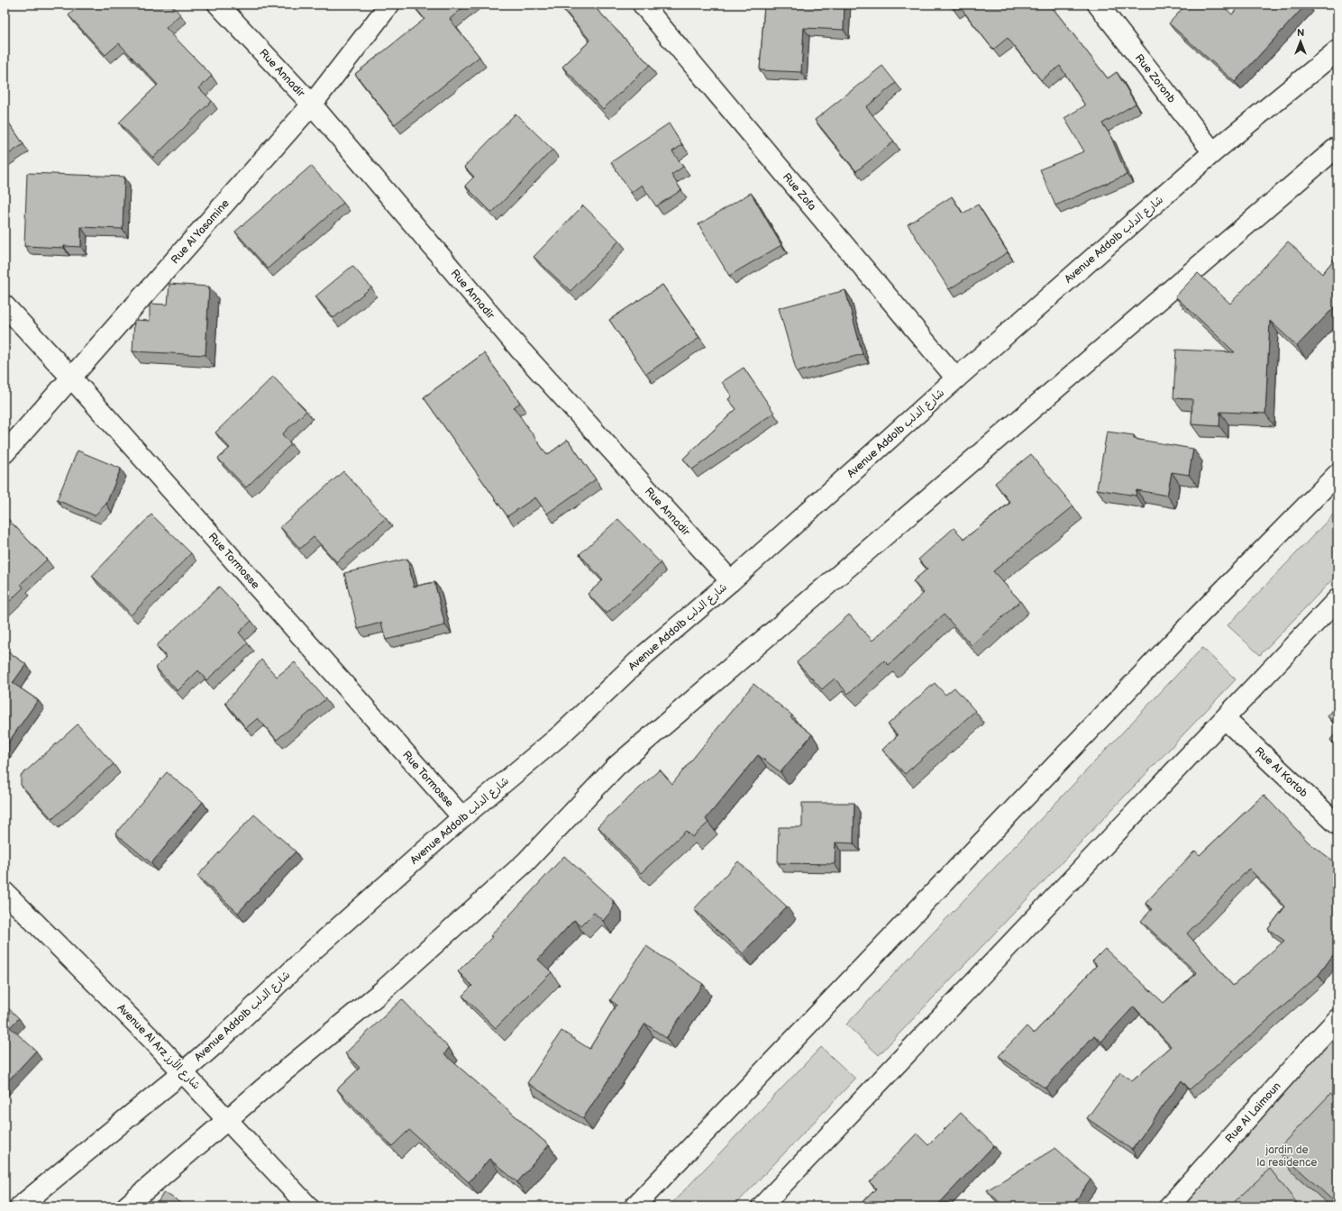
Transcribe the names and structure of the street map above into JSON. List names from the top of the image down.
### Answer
{
  "streets": {
    "street": [
      "Rue Annadir",
      "Rue Zoronb",
      "Rue Zofa",
      "Rue Al Yasamine",
      "Avenue Addolb شارع الدلب",
      "Rue Tormosse",
      "Rue Al Kortob",
      "Avenue Al Arz شارع الأرز",
      "Rue Al Laimoun"
    ]
  },
  "crossings": [
    ["Rue Annadir", "Rue Al Yasamine"],
    ["Rue Annadir", "Avenue Addolb شارع الدلب"],
    ["Rue Zoronb", "Avenue Addolb شارع الدلب"],
    ["Rue Zofa", "Avenue Addolb شارع الدلب"],
    ["Rue Al Yasamine", "Rue Tormosse"],
    ["Avenue Addolb شارع الدلب", "Rue Tormosse"],
    ["Avenue Addolb شارع الدلب", "Avenue Al Arz شارع الأرز"]
  ],
  "parks": ["jardin de la residence"],
  "north": "top"
}
